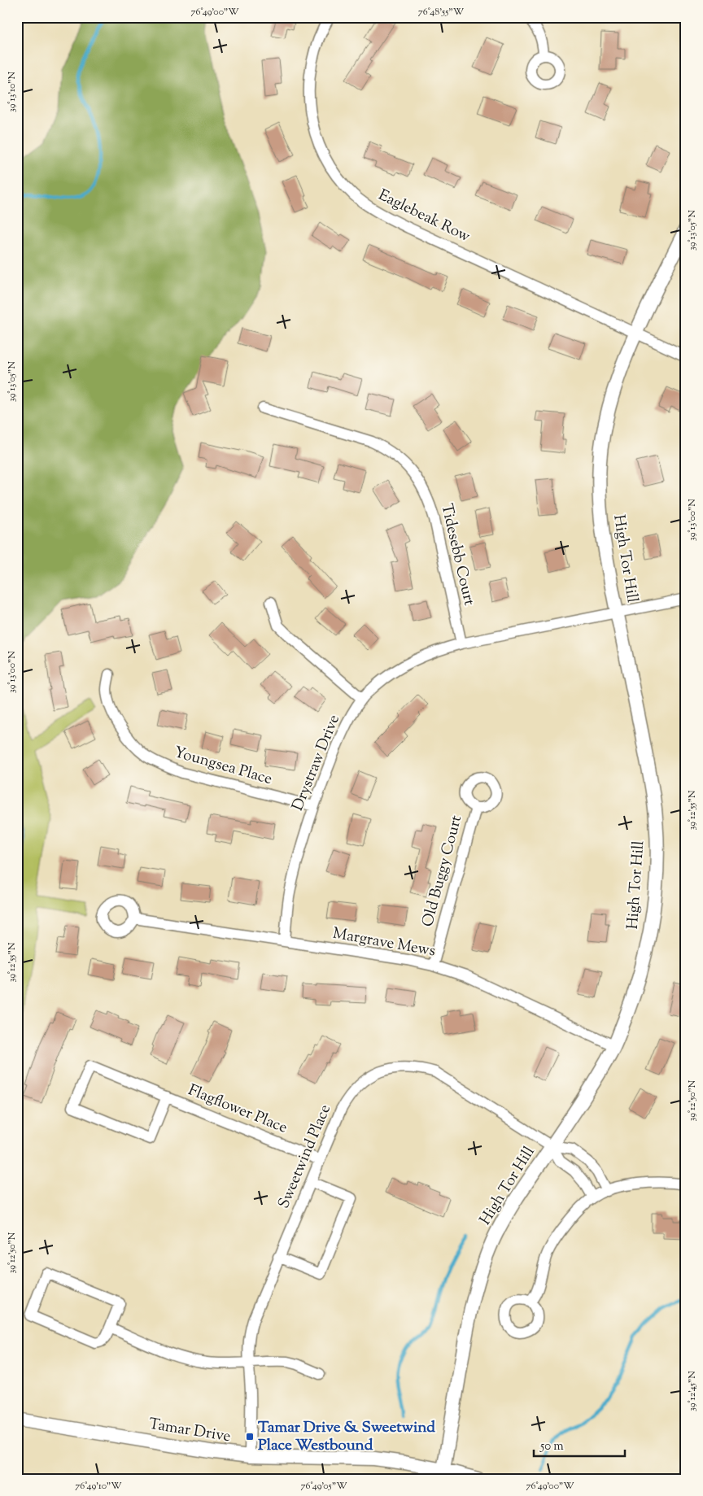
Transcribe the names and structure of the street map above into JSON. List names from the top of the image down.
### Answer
{
  "streets": {
    "street": [
      "Eaglebeak Row",
      "Tidesebb Court",
      "High Tor Hill",
      "Drystraw Drive",
      "Youngsea Place",
      "Old Buggy Court",
      "Margrave Mews",
      "Flagflower Place",
      "Sweetwind Place",
      "Tamar Drive"
    ]
  },
  "crossings": [
    ["Eaglebeak Row", "High Tor Hill"],
    ["Tidesebb Court", "Drystraw Drive"],
    ["High Tor Hill", "Drystraw Drive"],
    ["High Tor Hill", "Margrave Mews"],
    ["High Tor Hill", "Sweetwind Place"],
    ["High Tor Hill", "Tamar Drive"],
    ["Drystraw Drive", "Youngsea Place"],
    ["Drystraw Drive", "Margrave Mews"],
    ["Old Buggy Court", "Margrave Mews"],
    ["Flagflower Place", "Sweetwind Place"],
    ["Sweetwind Place", "Tamar Drive"]
  ],
  "places": {
    "transit": ["Tamar Drive & Sweetwind Place Westbound"]
  },
  "scale_bar": "50 m",
  "coordinates": [
    "76°49'00\"W",
    "76°48'55\"W",
    "39°13'10\"N",
    "39°13'05\"N",
    "39°13'00\"N",
    "39°12'55\"N",
    "39°12'50\"N",
    "39°12'45\"N",
    "76°49'10\"W",
    "76°49'05\"W"
  ]
}
